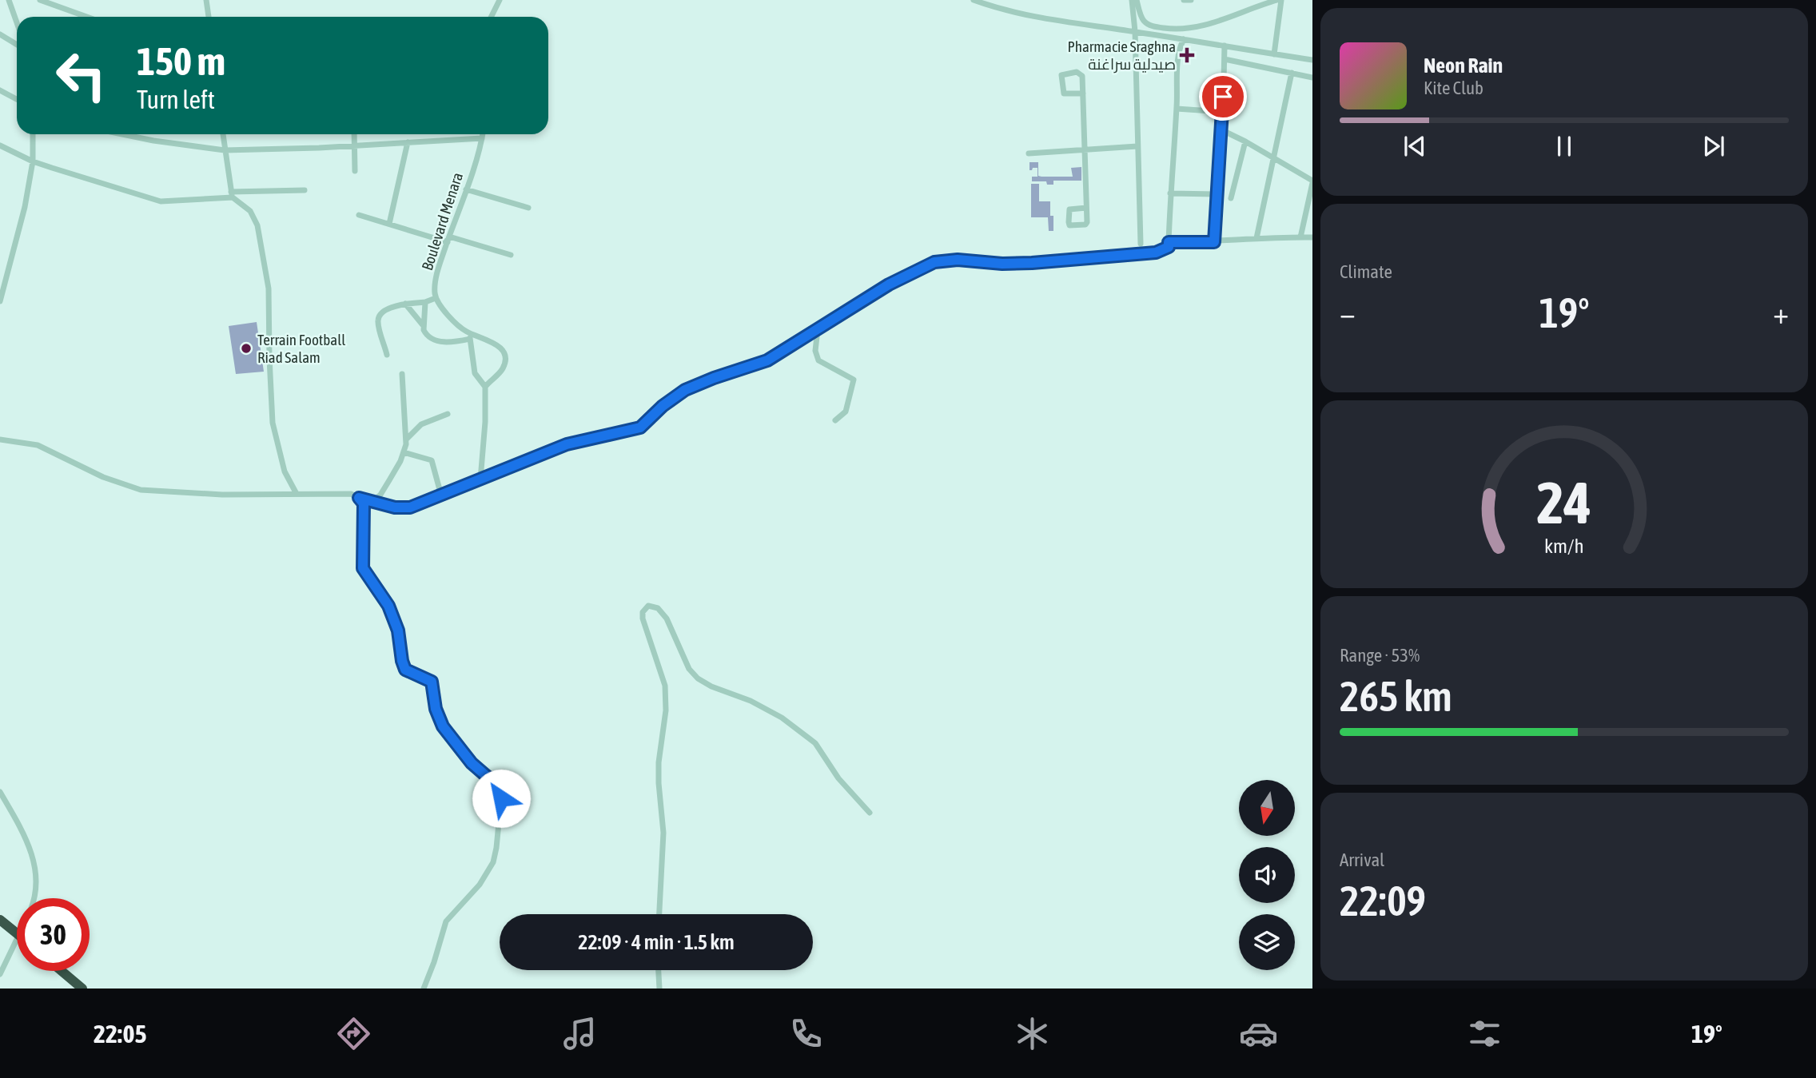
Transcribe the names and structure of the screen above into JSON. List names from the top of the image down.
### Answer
{
  "streets": {
    "street": ["Boulevard Menara"]
  },
  "places": {
    "health": ["Pharmacie Sraghna صيدلية سراغنة"],
    "other": ["Terrain Football Riad Salam"]
  },
  "north": "bottom",
  "page": {
    "turn": ["150 m", "Turn left"],
    "song": ["Neon Rain", "Kite Club"],
    "tile": [
      "Climate",
      ["Range · 53%", "265 km"],
      ["Arrival", "22:09"]
    ],
    "heat": ["−", "19°", "+"],
    "limit": "30",
    "trip": "22:09 · 4 min · 1.5 km",
    "tabs": ["22:05", "19°"],
    "gauge": ["24", "km/h"]
  }
}
